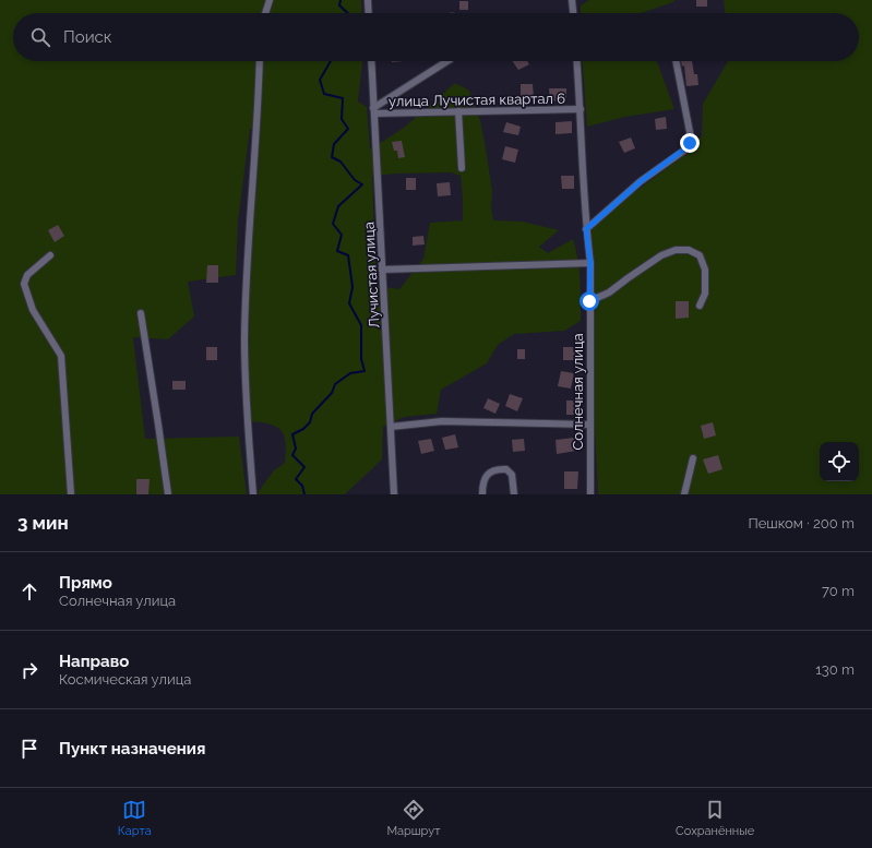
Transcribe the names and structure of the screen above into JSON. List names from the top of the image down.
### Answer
{
  "streets": {
    "street": ["улица Лучистая квартал 6", "Лучистая улица", "Солнечная улица"]
  },
  "crossings": [
    ["улица Лучистая квартал 6", "Лучистая улица"],
    ["улица Лучистая квартал 6", "Солнечная улица"]
  ],
  "page": {
    "search": "Поиск",
    "heading": ["3 мин", "Пешком · 200 m"],
    "list": [
      ["Прямо", "Солнечная улица", "70 m"],
      ["Направо", "Космическая улица", "130 m"],
      "Пункт назначения"
    ],
    "nav": ["Карта", "Маршрут", "Сохранённые"]
  }
}
